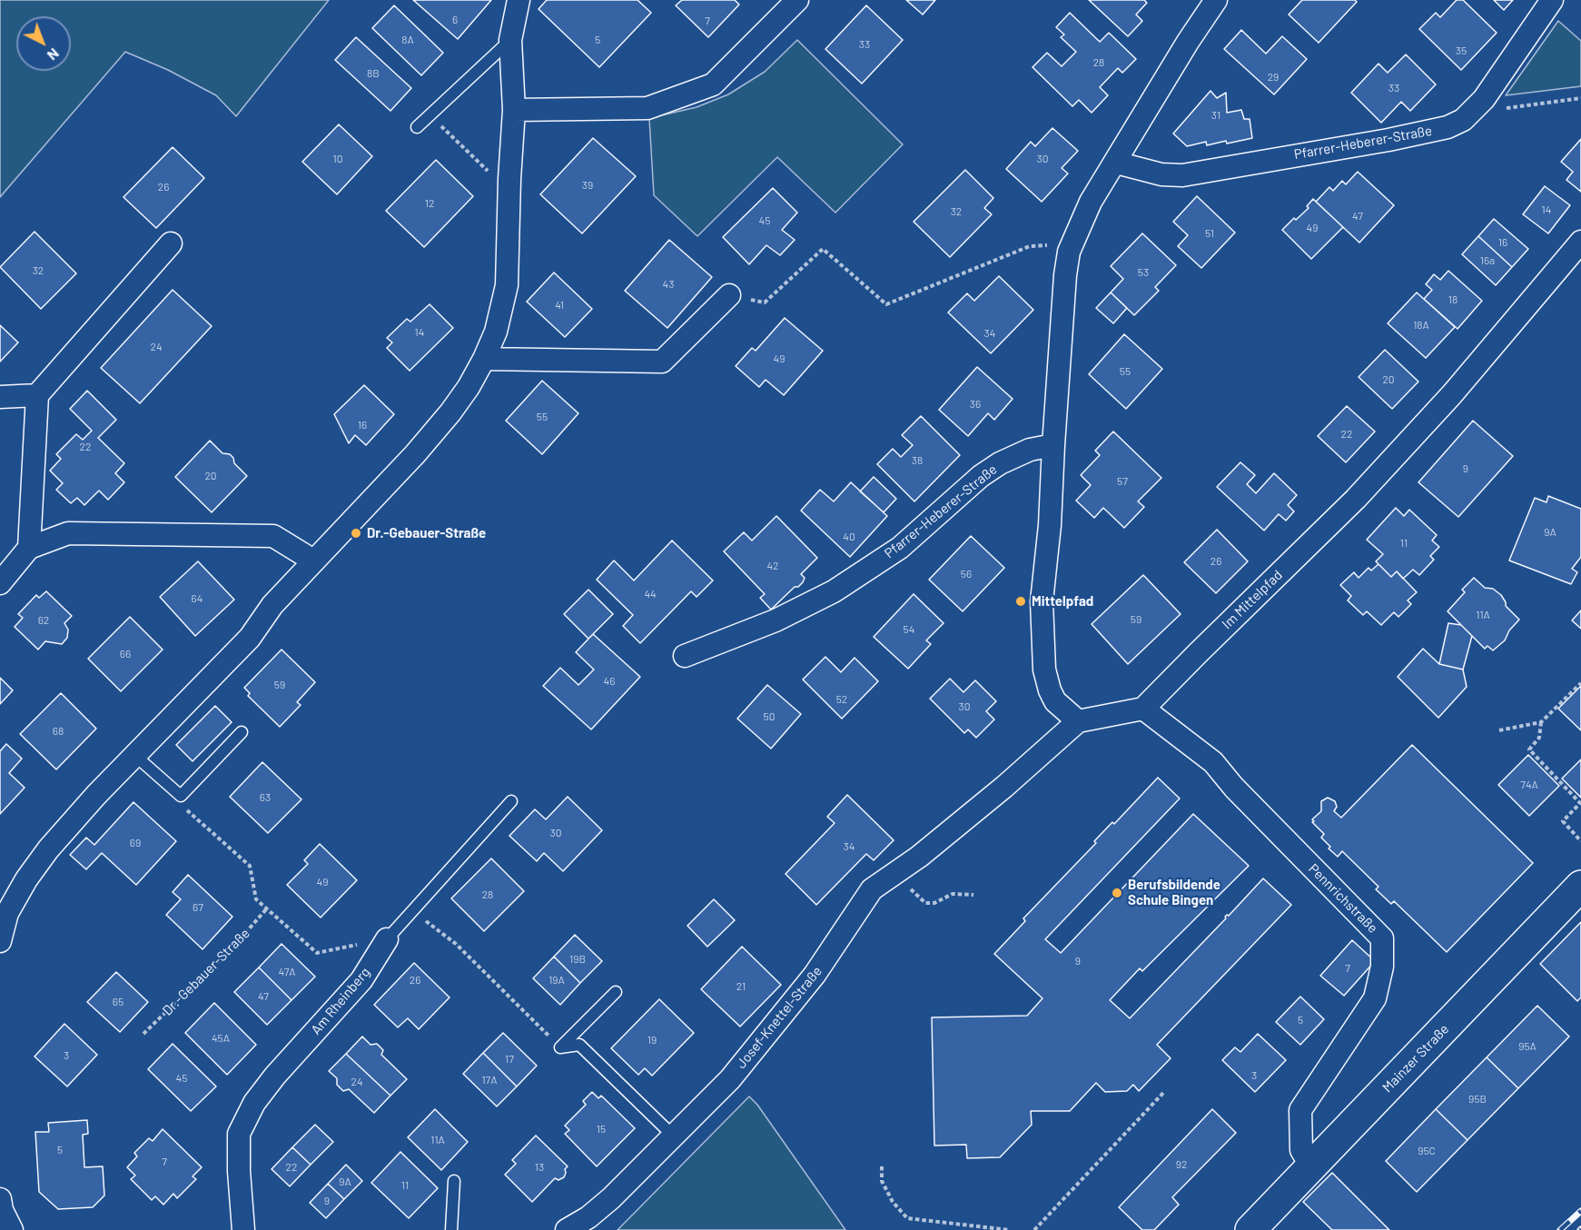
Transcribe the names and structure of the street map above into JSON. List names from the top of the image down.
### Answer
{
  "streets": {
    "main road": ["Mainzer Straße"],
    "street": [
      "Pfarrer-Heberer-Straße",
      "Im Mittelpfad",
      "Pennrichstraße",
      "Am Rheinberg",
      "Josef-Knettel-Straße"
    ],
    "path": ["Dr.-Gebauer-Straße"]
  },
  "crossings": [
    ["Im Mittelpfad", "Pennrichstraße"],
    ["Pennrichstraße", "Mainzer Straße"]
  ],
  "places": ["Dr.-Gebauer-Straße", "Mittelpfad", "Berufsbildende Schule Bingen"],
  "house_numbers": [
    "6",
    "7",
    "8A",
    "5",
    "33",
    "35",
    "28",
    "8B",
    "29",
    "33",
    "31",
    "10",
    "30",
    "39",
    "26",
    "12",
    "14",
    "32",
    "47",
    "45",
    "49",
    "51",
    "16",
    "16a",
    "32",
    "53",
    "43",
    "18",
    "41",
    "18A",
    "14",
    "34",
    "24",
    "49",
    "55",
    "20",
    "36",
    "55",
    "16",
    "22",
    "22",
    "38",
    "9",
    "20",
    "57",
    "9A",
    "40",
    "11",
    "26",
    "42",
    "56",
    "44",
    "64",
    "11A",
    "59",
    "62",
    "54",
    "66",
    "46",
    "59",
    "52",
    "30",
    "50",
    "68",
    "74A",
    "63",
    "30",
    "69",
    "34",
    "49",
    "28",
    "67",
    "19B",
    "9",
    "7",
    "47A",
    "26",
    "19A",
    "21",
    "47",
    "65",
    "5",
    "45A",
    "19",
    "95A",
    "3",
    "17",
    "3",
    "45",
    "17A",
    "24",
    "95B",
    "15",
    "11A",
    "5",
    "95C",
    "7",
    "92",
    "22",
    "13",
    "9A",
    "11",
    "9"
  ],
  "north": "bottom right"
}
